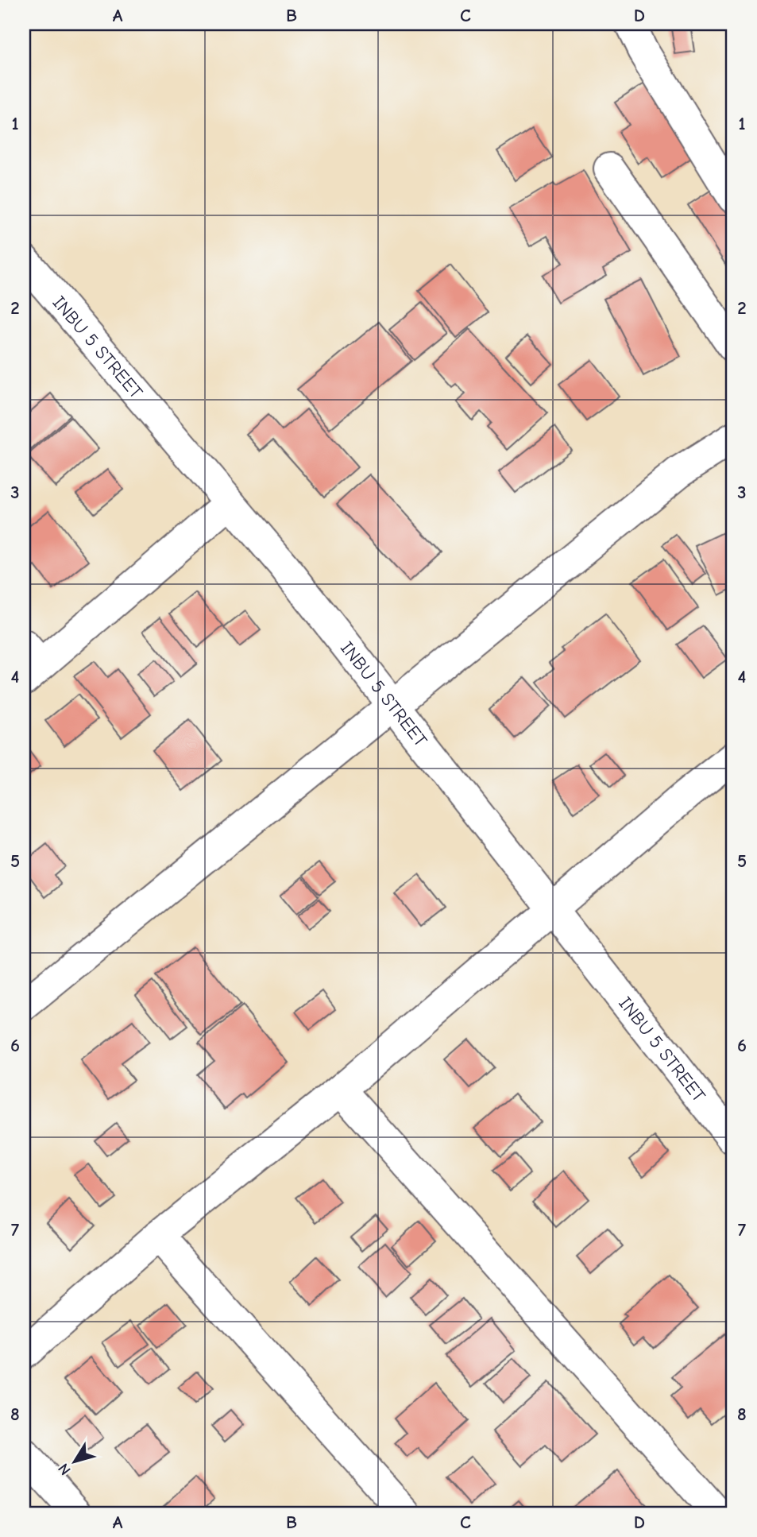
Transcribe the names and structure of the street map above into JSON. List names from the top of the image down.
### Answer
{
  "streets": {
    "street": ["INBU 5 STREET"]
  },
  "north": "bottom left",
  "grid": {
    "columns": [
      "A",
      "B",
      "C",
      "D"
    ],
    "rows": [
      "1",
      "2",
      "3",
      "4",
      "5",
      "6",
      "7",
      "8"
    ]
  }
}
